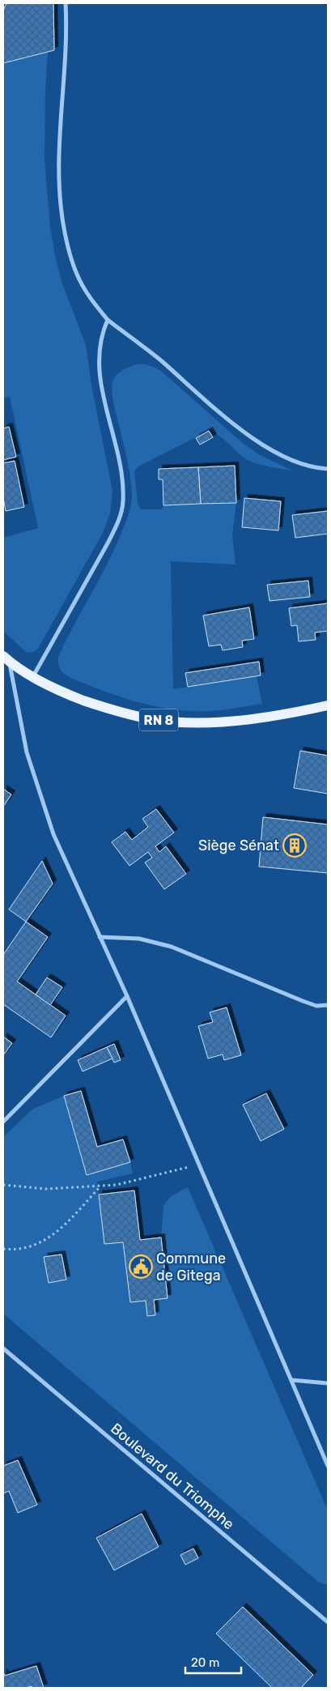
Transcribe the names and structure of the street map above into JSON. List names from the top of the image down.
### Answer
{
  "streets": {
    "main road": ["RN 8"],
    "street": ["Boulevard du Triomphe"]
  },
  "places": {
    "building": ["Siège Sénat"],
    "public building": ["Commune de Gitega"]
  },
  "scale_bar": "20 m"
}
